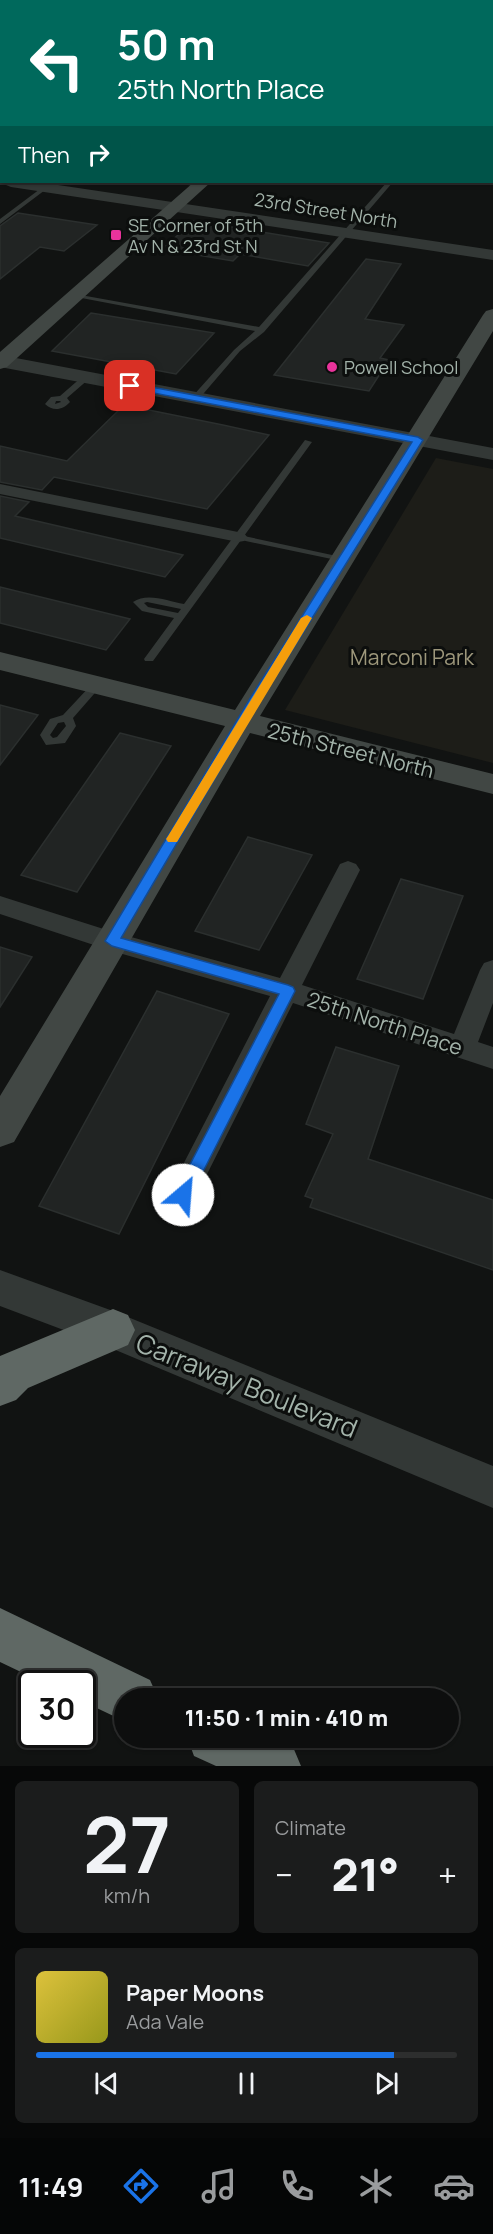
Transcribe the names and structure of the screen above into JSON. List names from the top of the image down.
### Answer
{
  "streets": {
    "main road": ["25th Street North"],
    "street": ["23rd Street North", "25th North Place", "Carraway Boulevard"]
  },
  "parks": ["Marconi Park"],
  "places": {
    "transit": ["SE Corner of 5th Av N & 23rd St N"],
    "other": ["Powell School"]
  },
  "page": {
    "turn": ["50 m", "25th North Place"],
    "then": "Then",
    "limit": "30",
    "trip": "11:50 · 1 min · 410 m",
    "tile": [
      ["27", "km/h"],
      "Climate"
    ],
    "heat": ["−", "21°", "+"],
    "song": ["Paper Moons", "Ada Vale"],
    "tabs": "11:49"
  }
}
